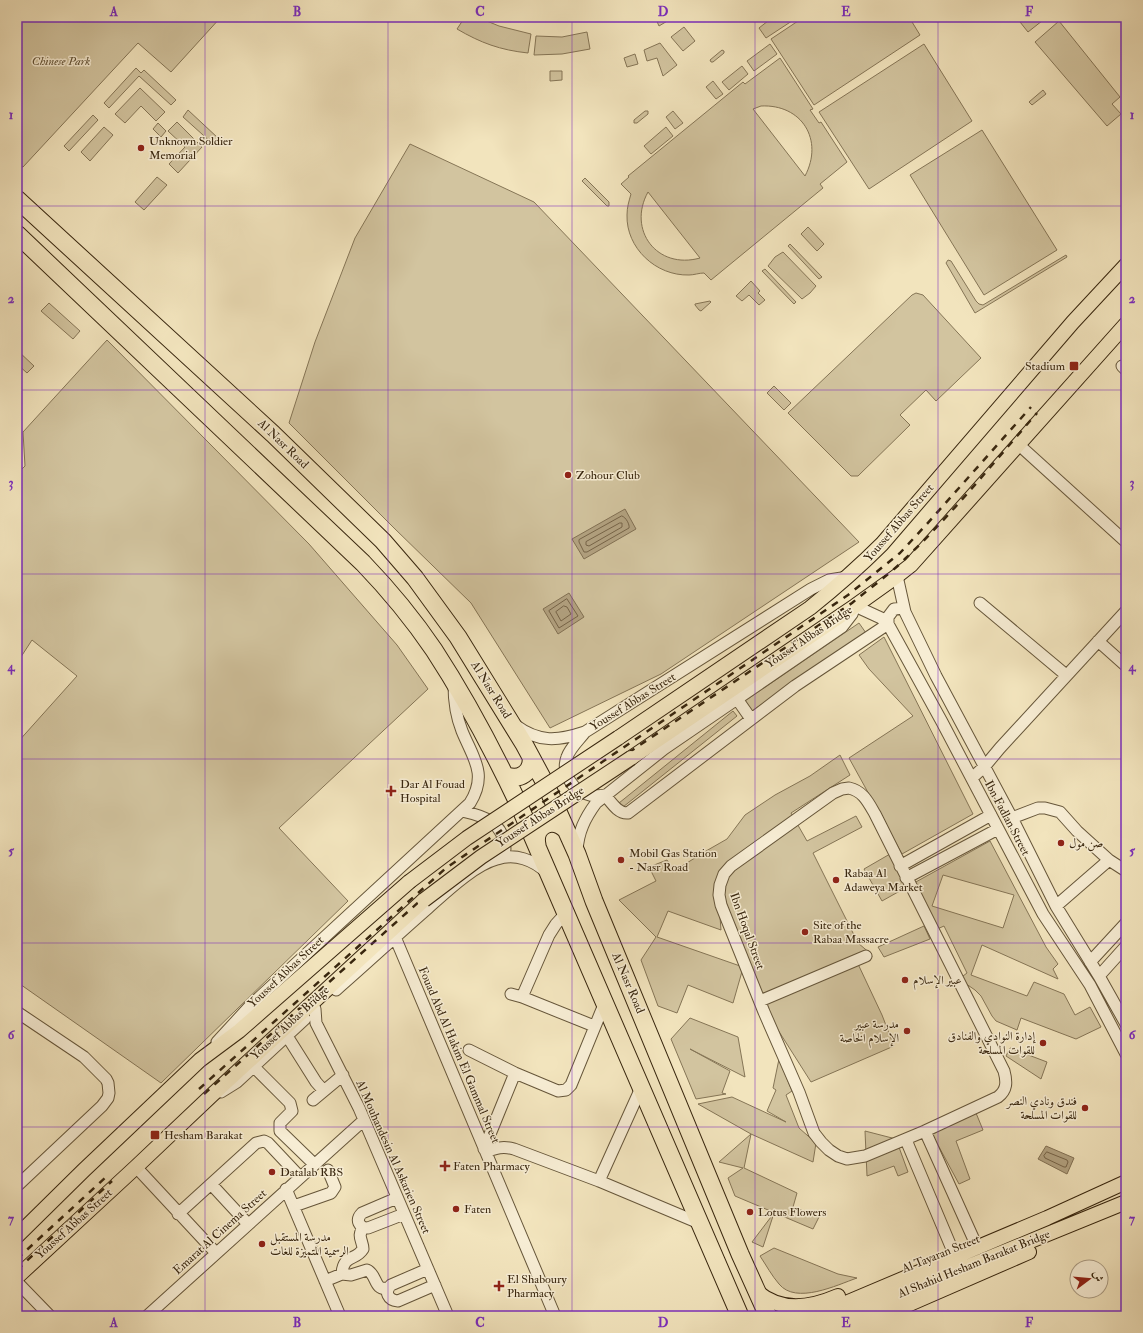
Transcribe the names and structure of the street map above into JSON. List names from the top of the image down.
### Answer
{
  "streets": {
    "highway": ["Al Nasr Road"],
    "main road": [
      "Youssef Abbas Street",
      "Youssef Abbas Bridge",
      "Al Tayaran Street",
      "Al Shahid Hesham Barakat Bridge"
    ],
    "street": [
      "Ibn Fadlan Street",
      "Ibn Hoqal Street",
      "Fouad Abd Al Hakim El Gammal Street",
      "Al Mouhandesin Al Askarien Street",
      "Emarat Al Cinema Street"
    ]
  },
  "crossings": [
    ["Al Nasr Road", "Youssef Abbas Street"],
    ["Al Nasr Road", "Al Tayaran Street"],
    ["Youssef Abbas Street", "Youssef Abbas Bridge"],
    ["Youssef Abbas Street", "Fouad Abd Al Hakim El Gammal Street"],
    ["Youssef Abbas Street", "Al Mouhandesin Al Askarien Street"],
    ["Youssef Abbas Bridge", "Ibn Fadlan Street"],
    ["Al Mouhandesin Al Askarien Street", "Emarat Al Cinema Street"],
    ["Al Tayaran Street", "Al Shahid Hesham Barakat Bridge"]
  ],
  "parks": ["Chinese Park"],
  "places": {
    "other": [
      "Unknown Soldier Memorial",
      "Zohour Club",
      "صن مول",
      "Mobil Gas Station - Nasr Road",
      "Rabaa Al Adaweya Market",
      "Site of the Rabaa Massacre",
      "عبير الإسلام",
      "مدرسة عبير الإسلام الخاصة",
      "إدارة النوادي والفنادق للقوات المسلحة",
      "فندق ونادي النصر للقوات المسلحة",
      "Datalab RBS",
      "Faten",
      "Lotus Flowers",
      "مدرسة المستقبل الرسمية المتميزة للغات"
    ],
    "transit": ["Stadium", "Hesham Barakat"],
    "health": ["Dar Al Fouad Hospital", "Faten Pharmacy", "El Shaboury Pharmacy"]
  },
  "north": "right",
  "grid": {
    "columns": [
      "A",
      "B",
      "C",
      "D",
      "E",
      "F"
    ],
    "rows": [
      "1",
      "2",
      "3",
      "4",
      "5",
      "6",
      "7"
    ]
  }
}
